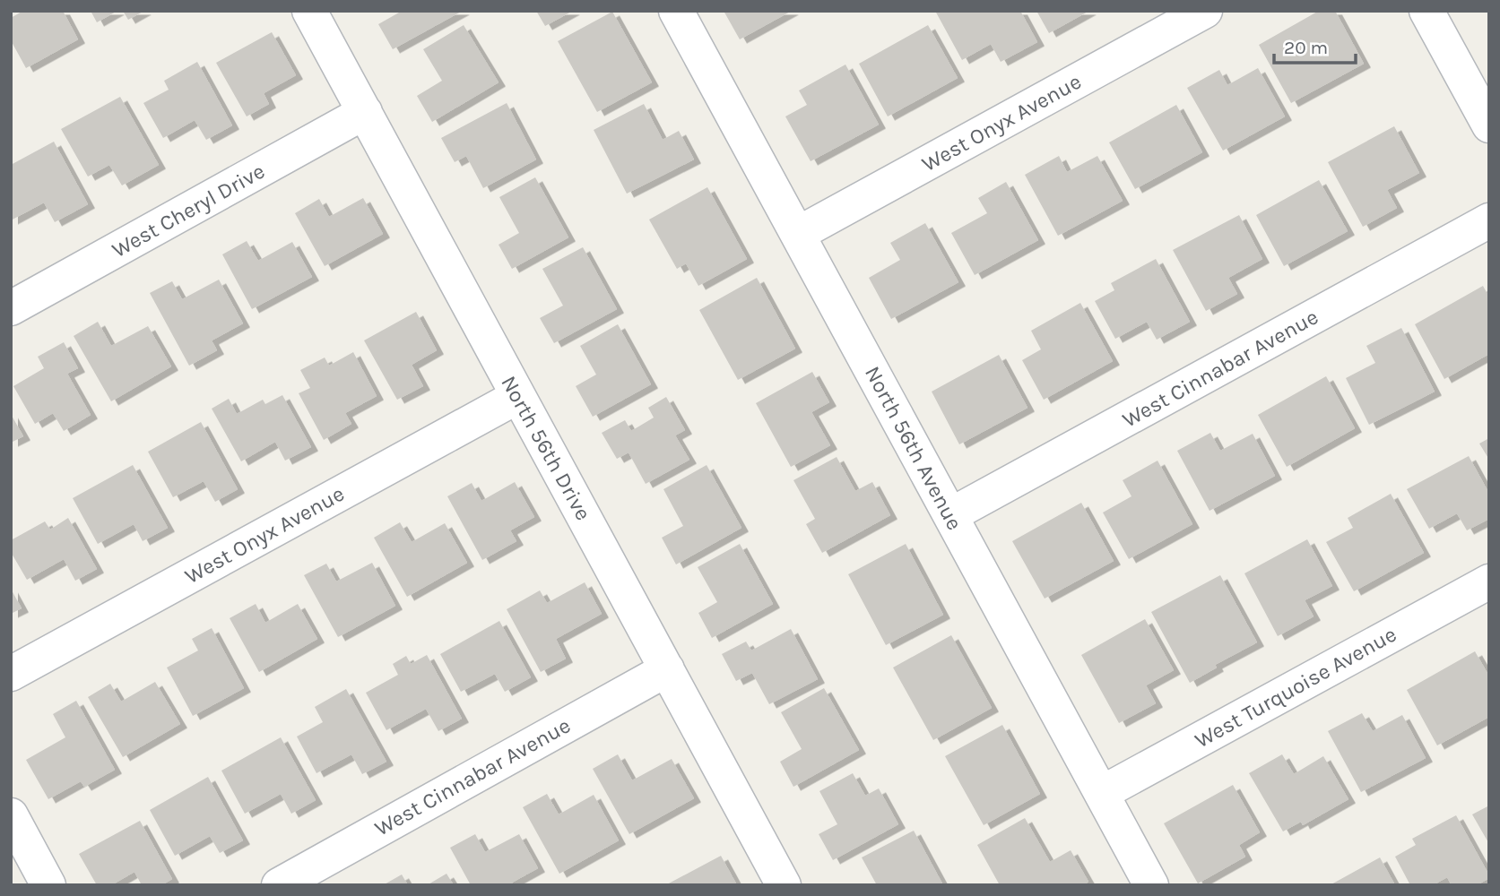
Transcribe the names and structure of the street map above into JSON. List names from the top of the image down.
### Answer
{
  "streets": {
    "street": [
      "West Onyx Avenue",
      "West Cheryl Drive",
      "West Cinnabar Avenue",
      "North 56th Drive",
      "North 56th Avenue",
      "West Turquoise Avenue"
    ]
  },
  "crossings": [
    ["West Onyx Avenue", "North 56th Drive"],
    ["West Onyx Avenue", "North 56th Avenue"],
    ["West Cheryl Drive", "North 56th Drive"],
    ["West Cinnabar Avenue", "North 56th Drive"],
    ["West Cinnabar Avenue", "North 56th Avenue"],
    ["North 56th Avenue", "West Turquoise Avenue"]
  ],
  "scale_bar": "20 m"
}
